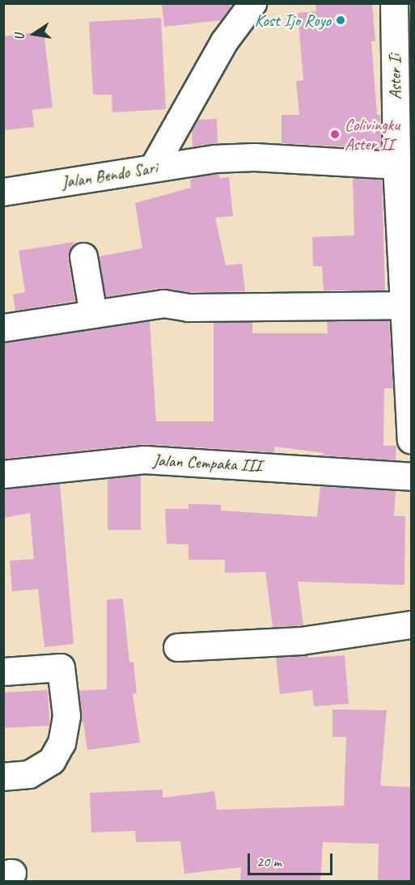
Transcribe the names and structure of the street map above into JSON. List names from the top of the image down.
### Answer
{
  "streets": {
    "street": ["Aster Ii", "Jalan Bendo Sari", "Jalan Cempaka III"]
  },
  "crossings": [
    ["Aster Ii", "Jalan Bendo Sari"]
  ],
  "places": ["Kost Ijo Royo", "Colivingku Aster II"],
  "scale_bar": "20 m",
  "north": "left"
}
